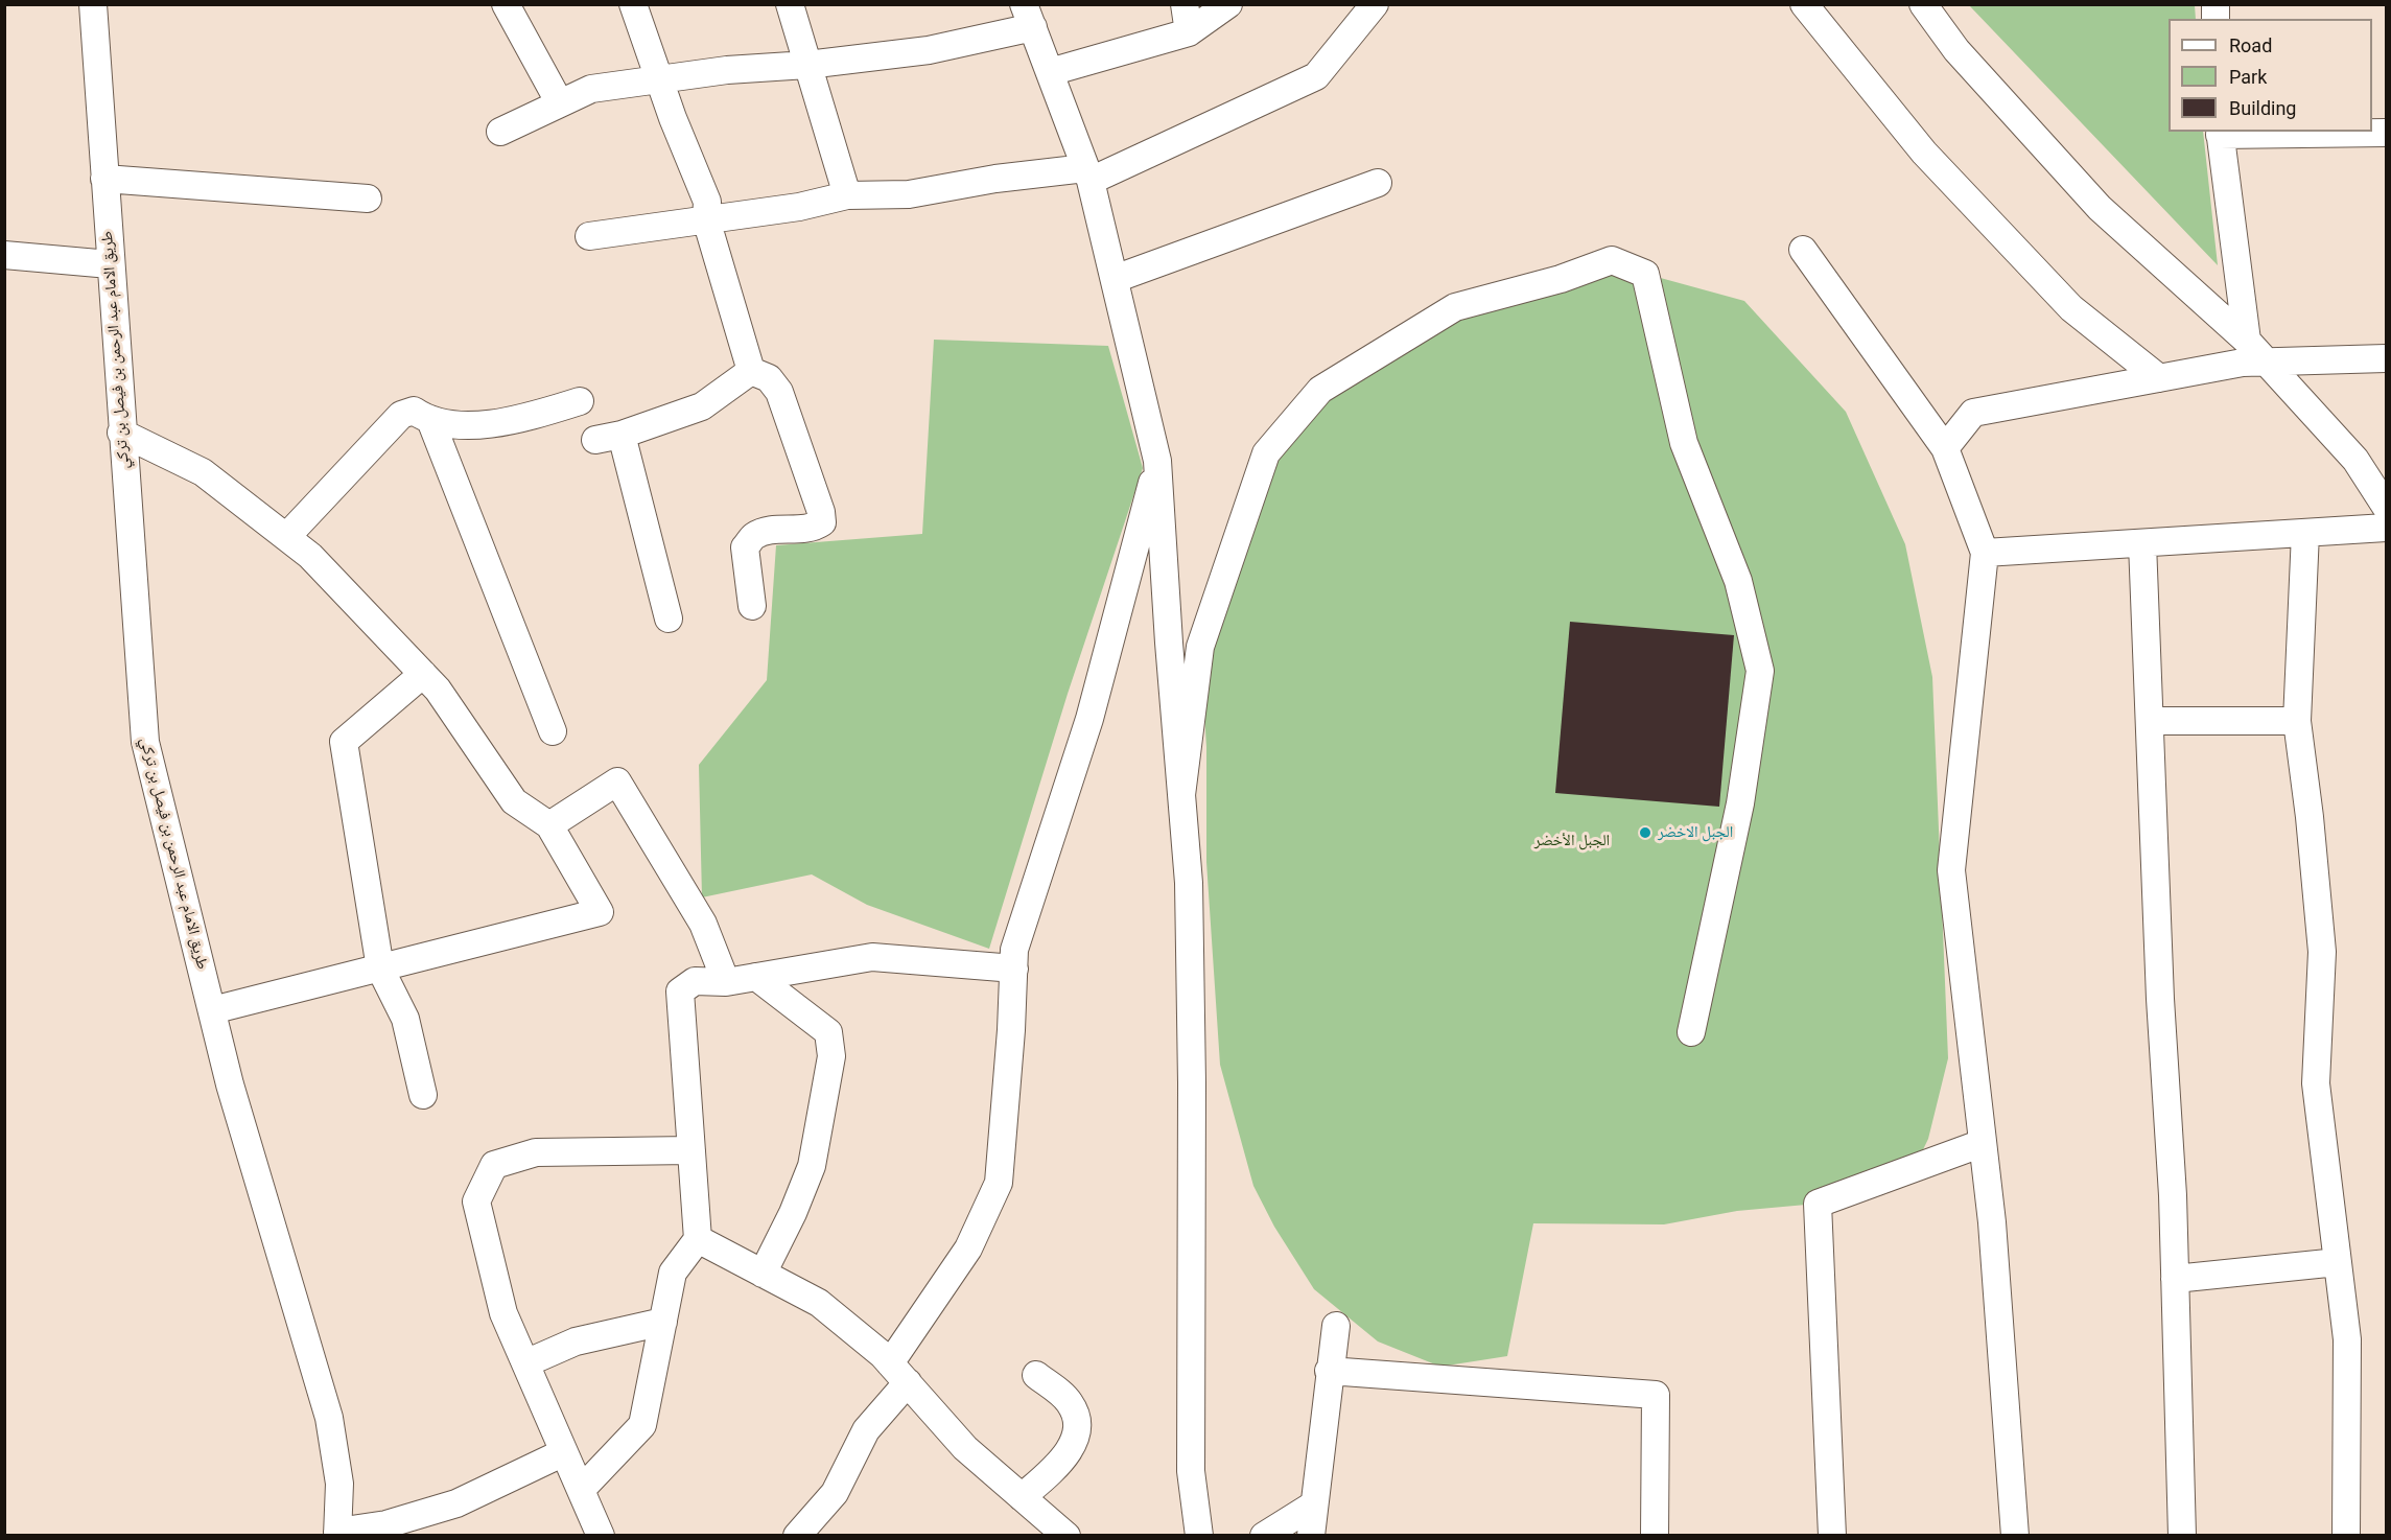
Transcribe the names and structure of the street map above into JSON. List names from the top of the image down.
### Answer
{
  "streets": {
    "street": ["طريق الامام عبد الرحمن بن فيصل بن تركي"]
  },
  "parks": ["الجبل الأخضر"],
  "places": ["الجبل الاخضر"],
  "legend": ["Road", "Park", "Building"]
}
